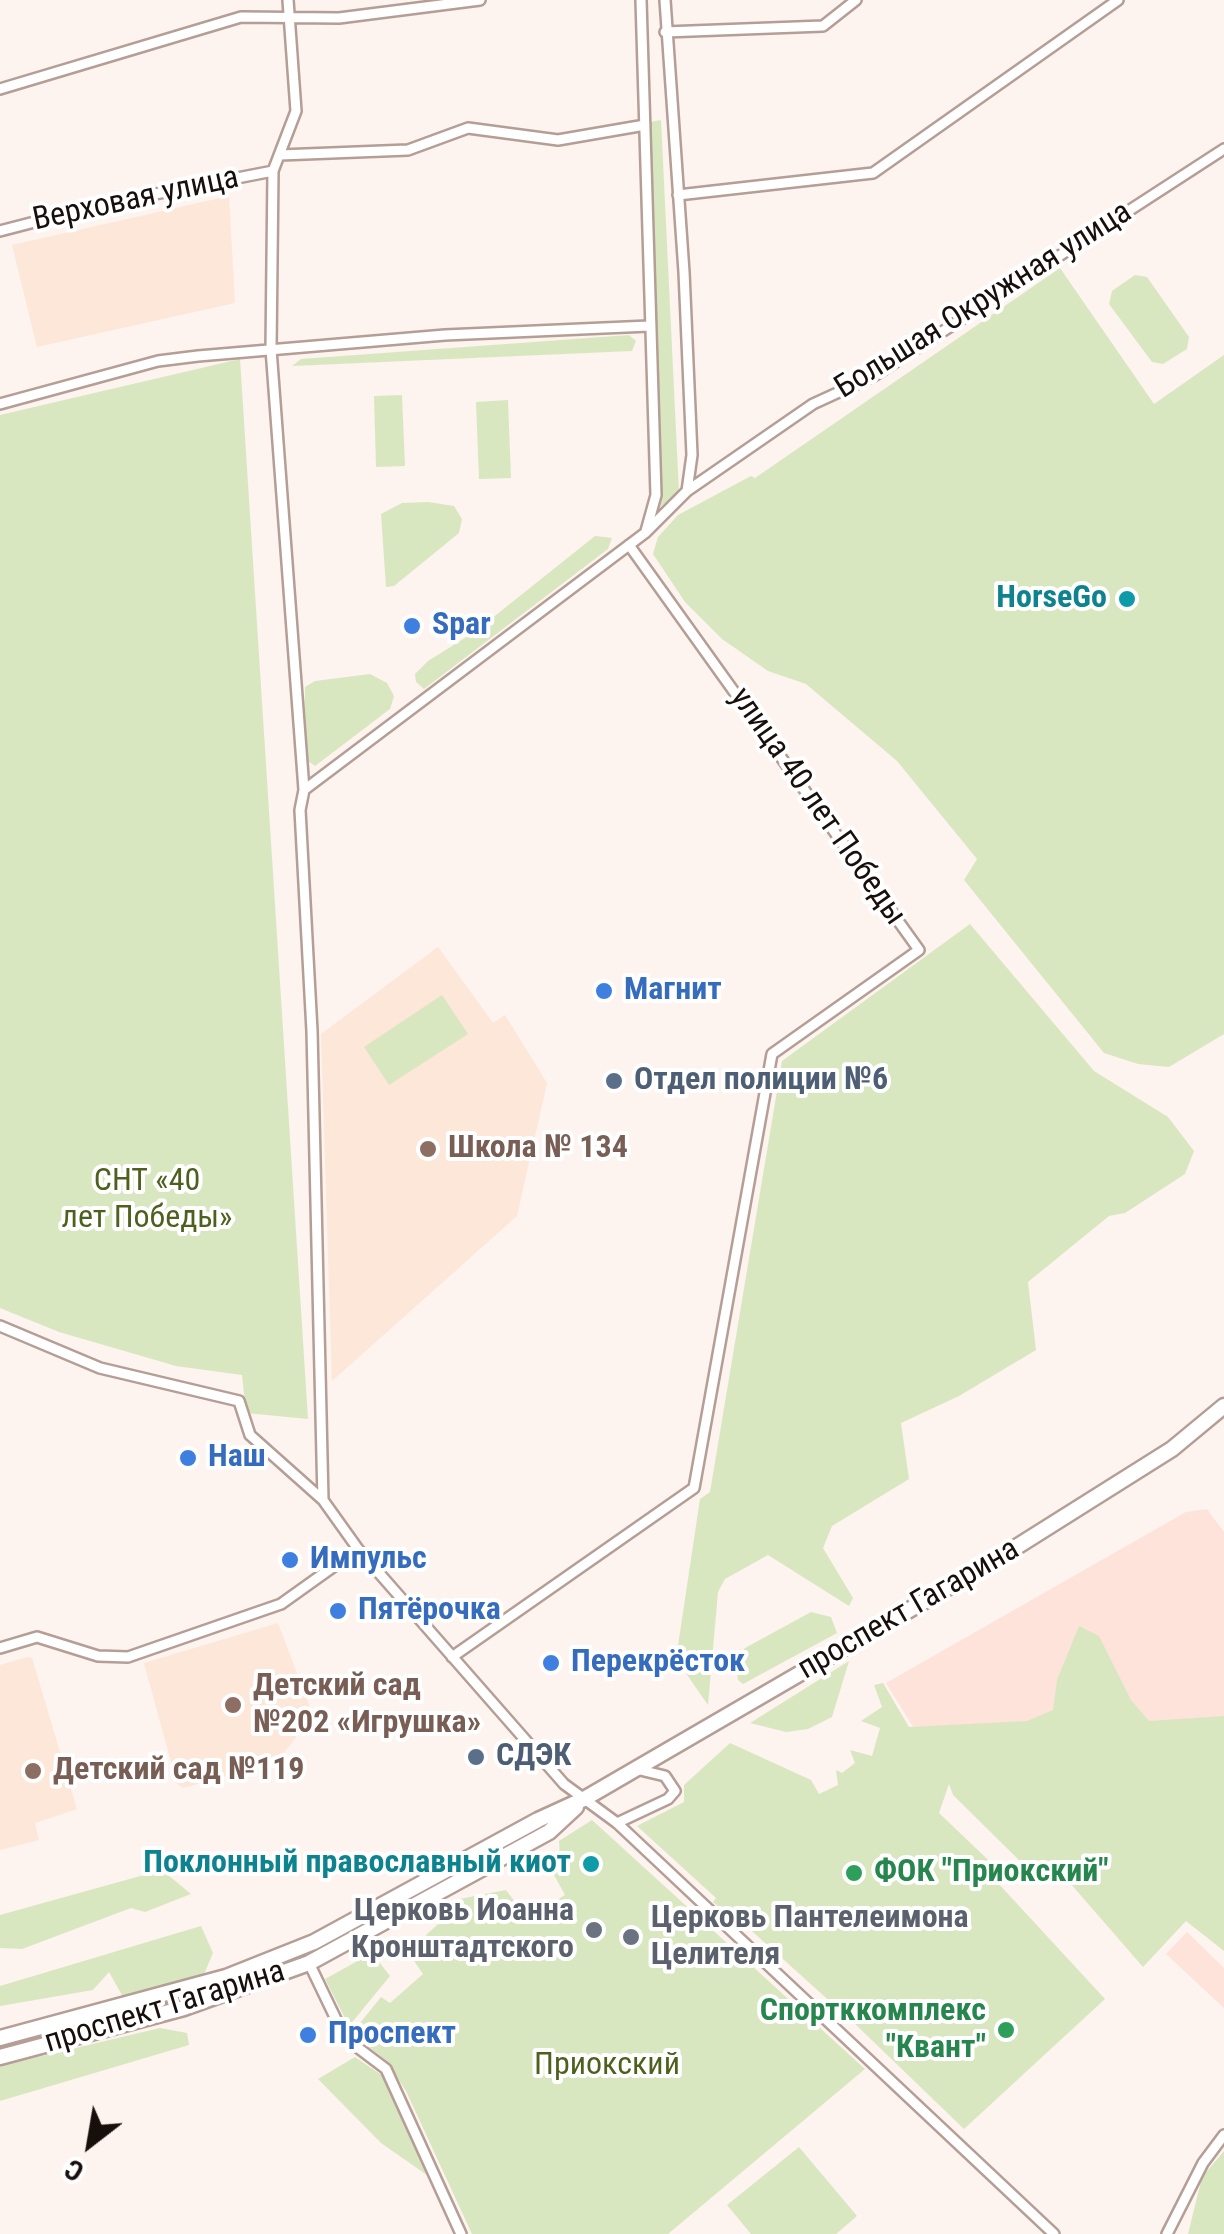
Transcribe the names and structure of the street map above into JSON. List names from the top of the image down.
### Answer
{
  "streets": {
    "main road": ["проспект Гагарина"],
    "street": ["Верховая улица", "Большая Окружная улица", "улица 40 лет Победы"]
  },
  "crossings": [
    ["Большая Окружная улица", "улица 40 лет Победы"]
  ],
  "parks": ["СНТ «40 лет Победы»", "Приокский"],
  "places": [
    "HorseGo",
    "Spar",
    "Магнит",
    "Отдел полиции №6",
    "Школа № 134",
    "Наш",
    "Импульс",
    "Пятёрочка",
    "Перекрёсток",
    "Детский сад №202 «Игрушка»",
    "СДЭК",
    "Детский сад №119",
    "Поклонный православный киот",
    "ФОК \"Приокский\"",
    "Церковь Иоанна Кронштадтского",
    "Церковь Пантелеимона Целителя",
    "Спортккомплекс \"Квант\"",
    "Проспект"
  ],
  "north": "bottom left"
}
